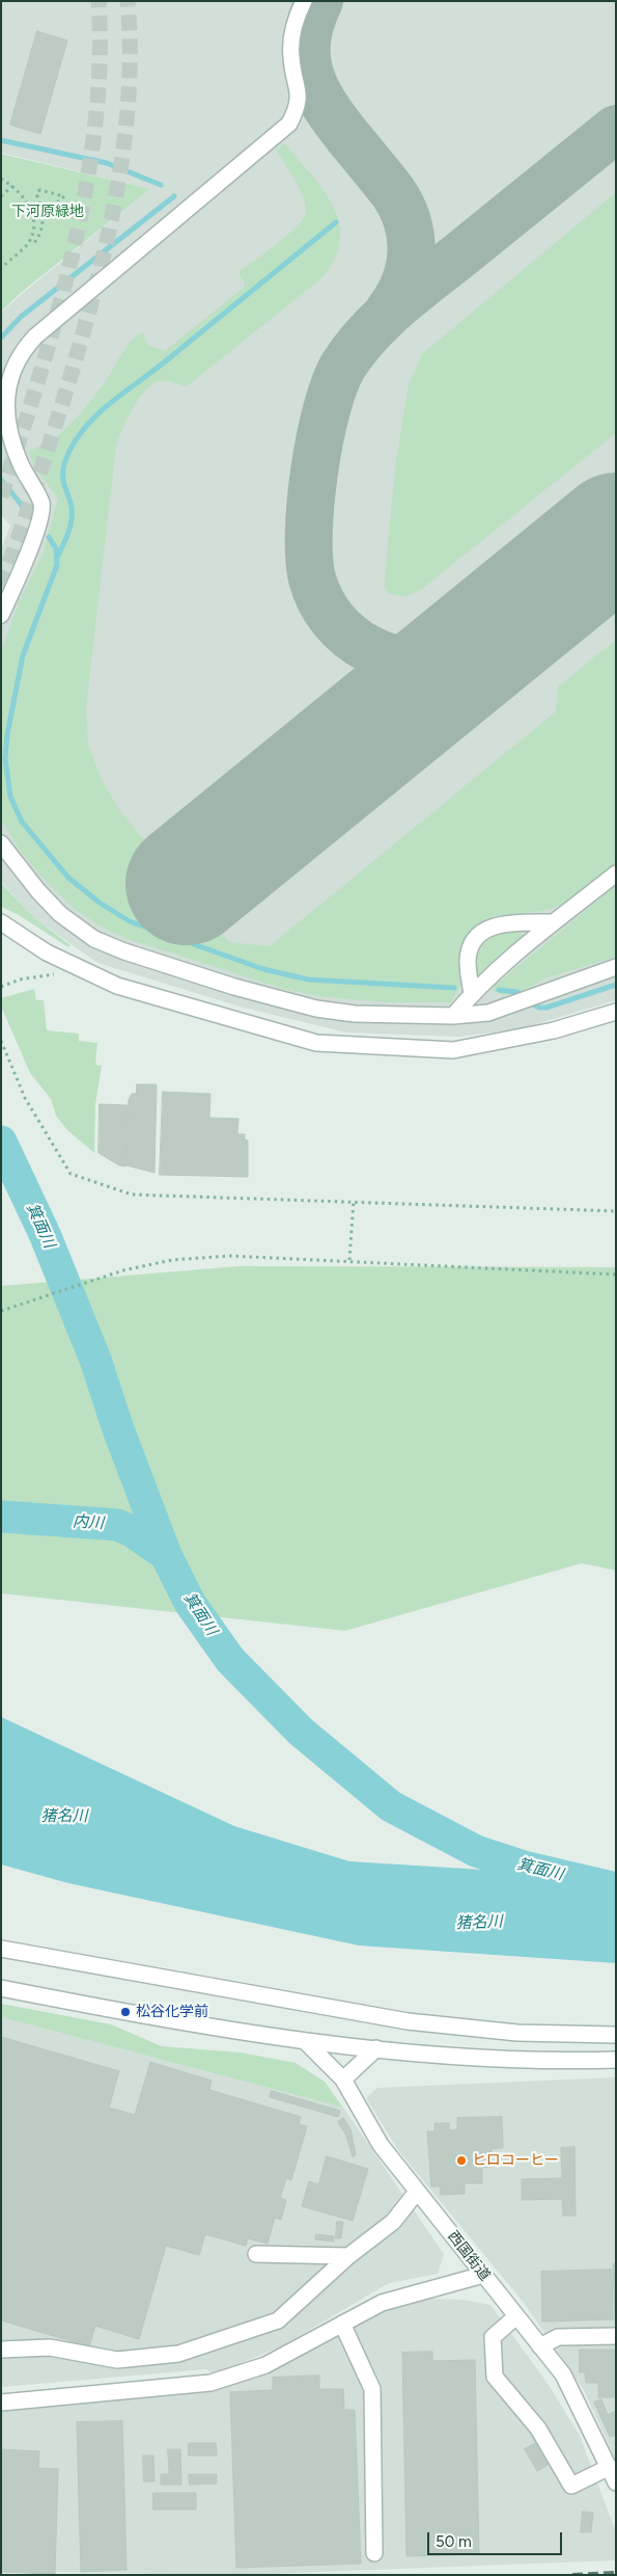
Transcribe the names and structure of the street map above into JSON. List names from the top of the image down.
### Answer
{
  "streets": {
    "street": ["西国街道"]
  },
  "water": ["箕面川", "内川", "猪名川"],
  "parks": ["下河原緑地"],
  "places": ["松谷化学前", "ヒロコーヒー"],
  "scale_bar": "50 m"
}
